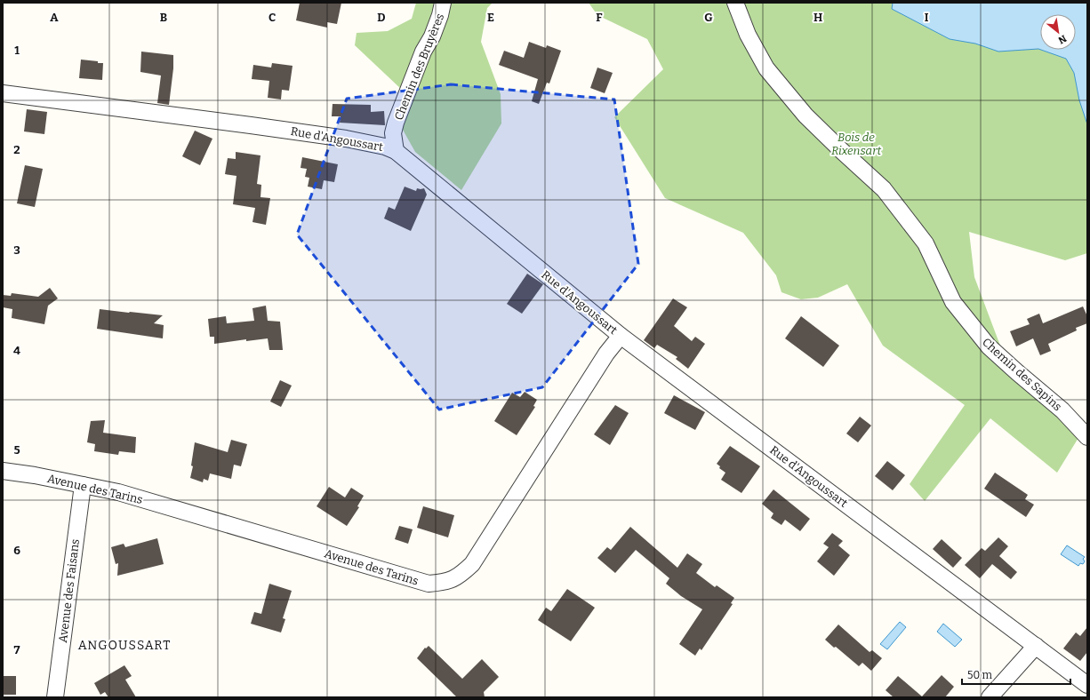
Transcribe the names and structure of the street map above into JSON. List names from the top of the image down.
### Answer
{
  "streets": {
    "street": [
      "Chemin des Bruyères",
      "Rue d'Angoussart",
      "Chemin des Sapins",
      "Avenue des Tarins",
      "Avenue des Faisans"
    ]
  },
  "crossings": [
    ["Chemin des Bruyères", "Rue d'Angoussart"],
    ["Rue d'Angoussart", "Avenue des Tarins"],
    ["Avenue des Tarins", "Avenue des Faisans"]
  ],
  "districts": ["ANGOUSSART"],
  "parks": ["Bois de Rixensart"],
  "scale_bar": "50 m",
  "north": "bottom right",
  "grid": {
    "columns": [
      "A",
      "B",
      "C",
      "D",
      "E",
      "F",
      "G",
      "H",
      "I"
    ],
    "rows": [
      "1",
      "2",
      "3",
      "4",
      "5",
      "6",
      "7"
    ]
  }
}
